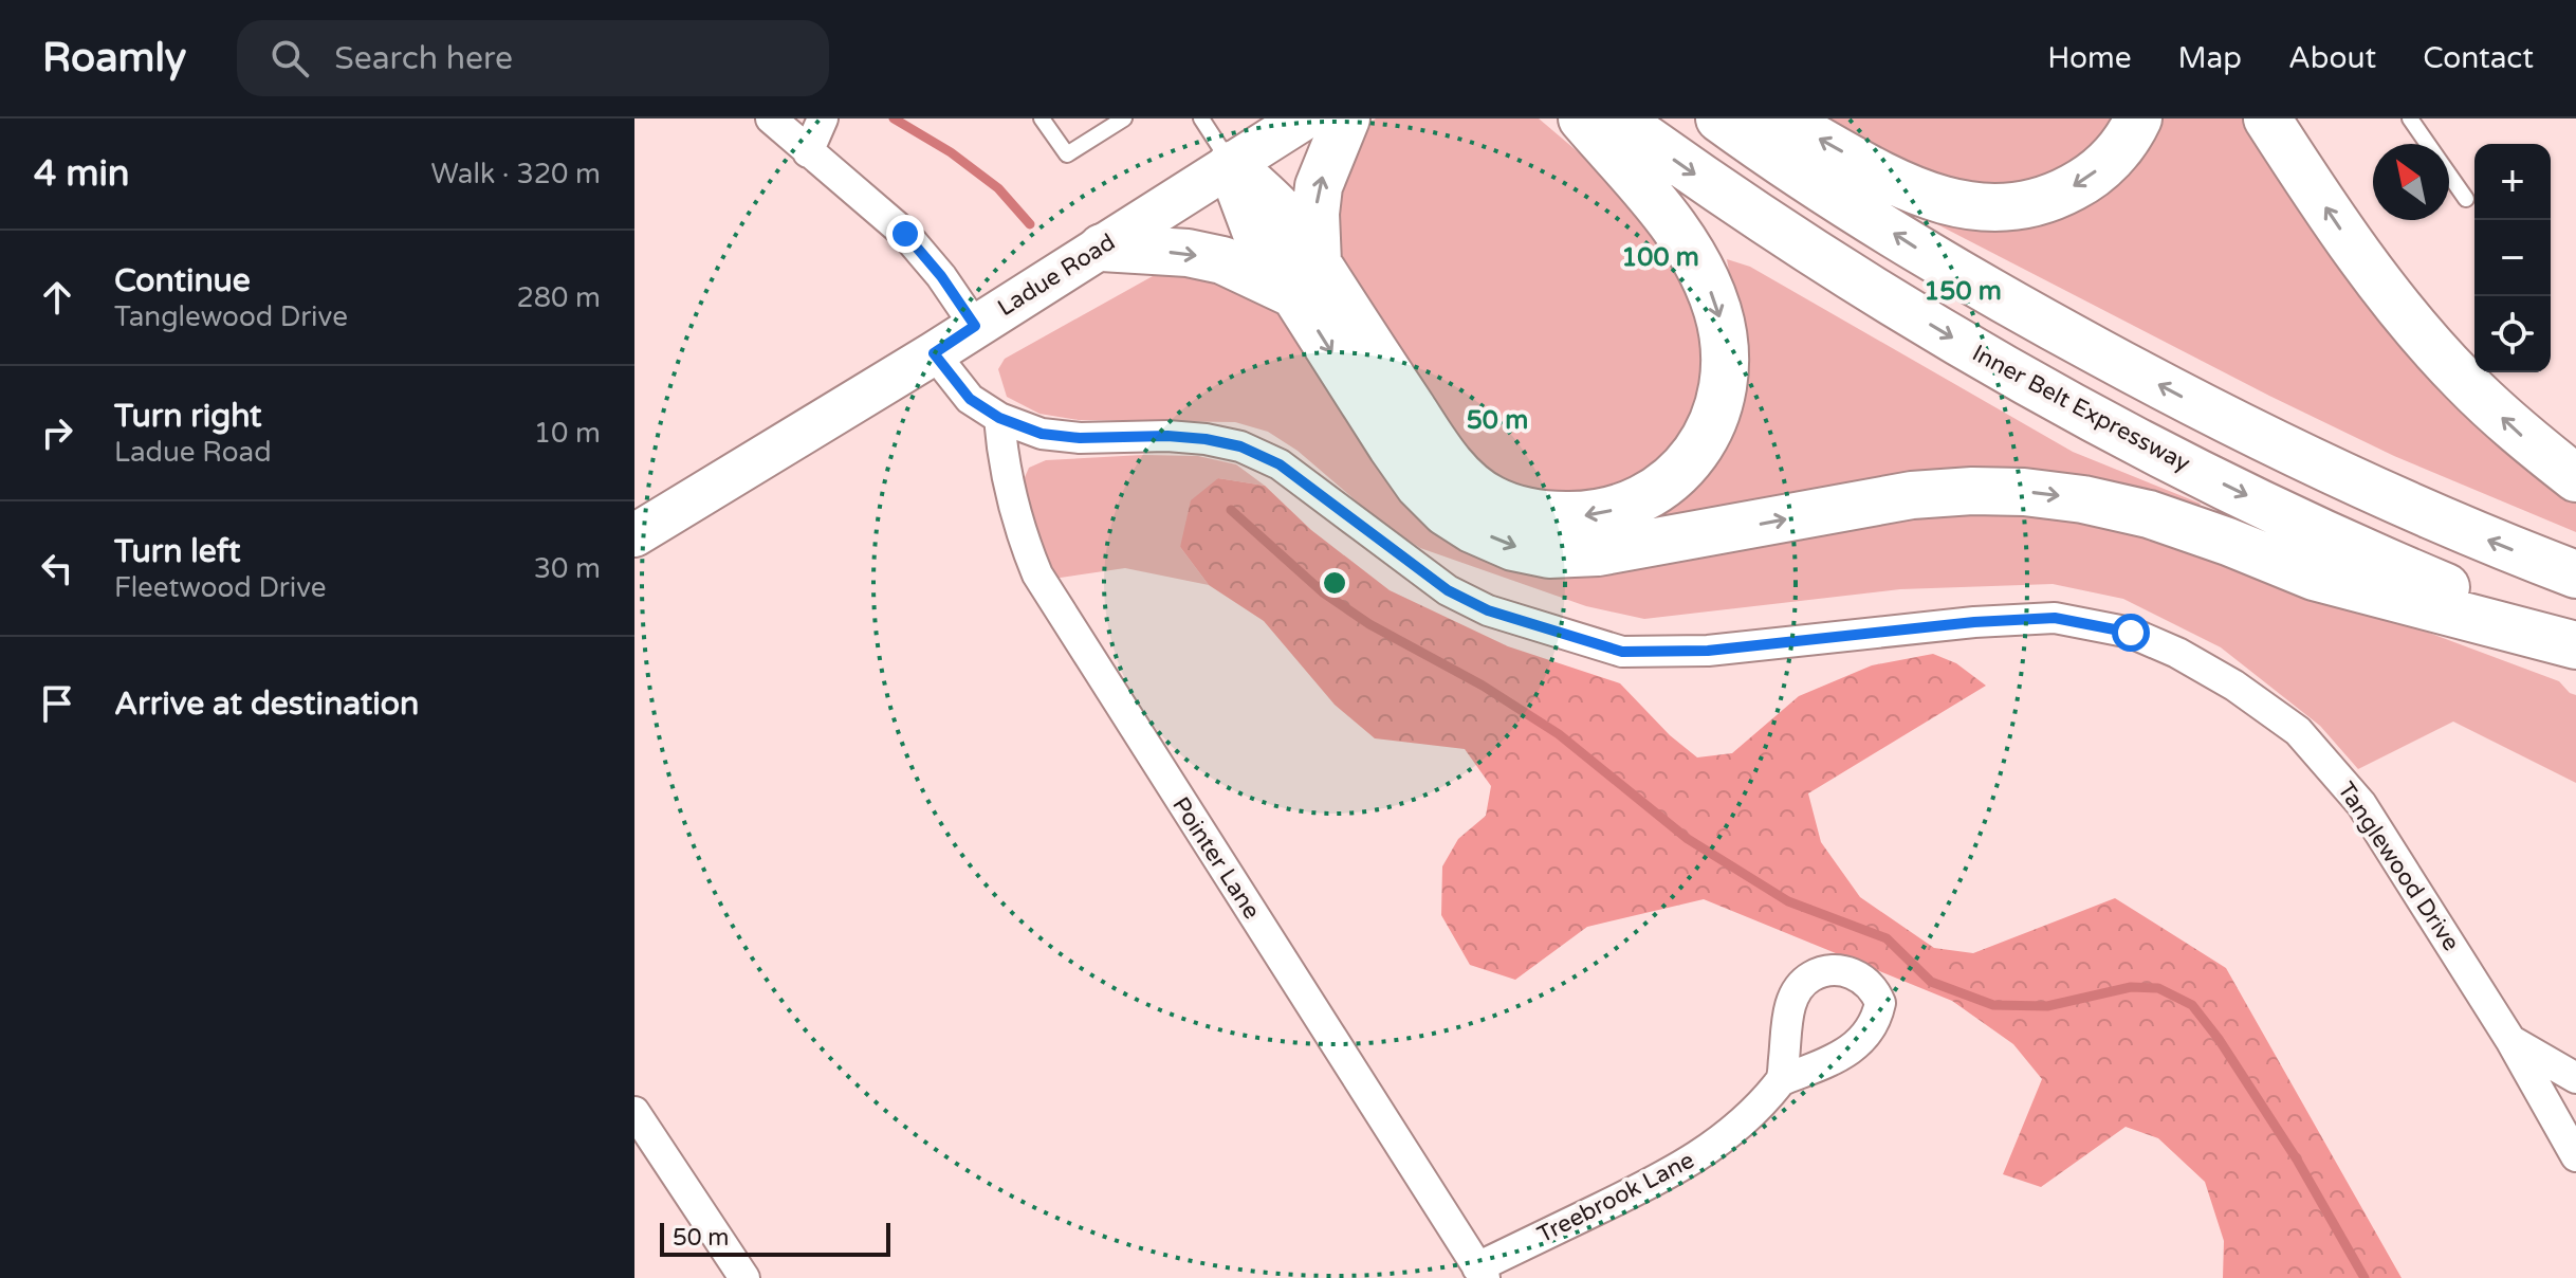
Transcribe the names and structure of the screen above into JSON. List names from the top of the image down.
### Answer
{
  "streets": {
    "highway": ["Inner Belt Expressway"],
    "main road": ["Ladue Road"],
    "street": ["Pointer Lane", "Tanglewood Drive", "Treebrook Lane"]
  },
  "crossings": [
    ["Ladue Road", "Tanglewood Drive"],
    ["Pointer Lane", "Tanglewood Drive"],
    ["Pointer Lane", "Treebrook Lane"]
  ],
  "scale_bar": "50 m",
  "north": "top left",
  "page": {
    "header": "Roamly",
    "search": "Search here",
    "nav": [
      "Home",
      "Map",
      "About",
      "Contact"
    ],
    "heading": ["4 min", "Walk · 320 m"],
    "map_buttons": ["+", "−"],
    "list": [
      ["Continue", "Tanglewood Drive", "280 m"],
      ["Turn right", "Ladue Road", "10 m"],
      ["Turn left", "Fleetwood Drive", "30 m"],
      "Arrive at destination"
    ],
    "scale": "50 m"
  },
  "rings": ["100 m", "150 m", "50 m"]
}
